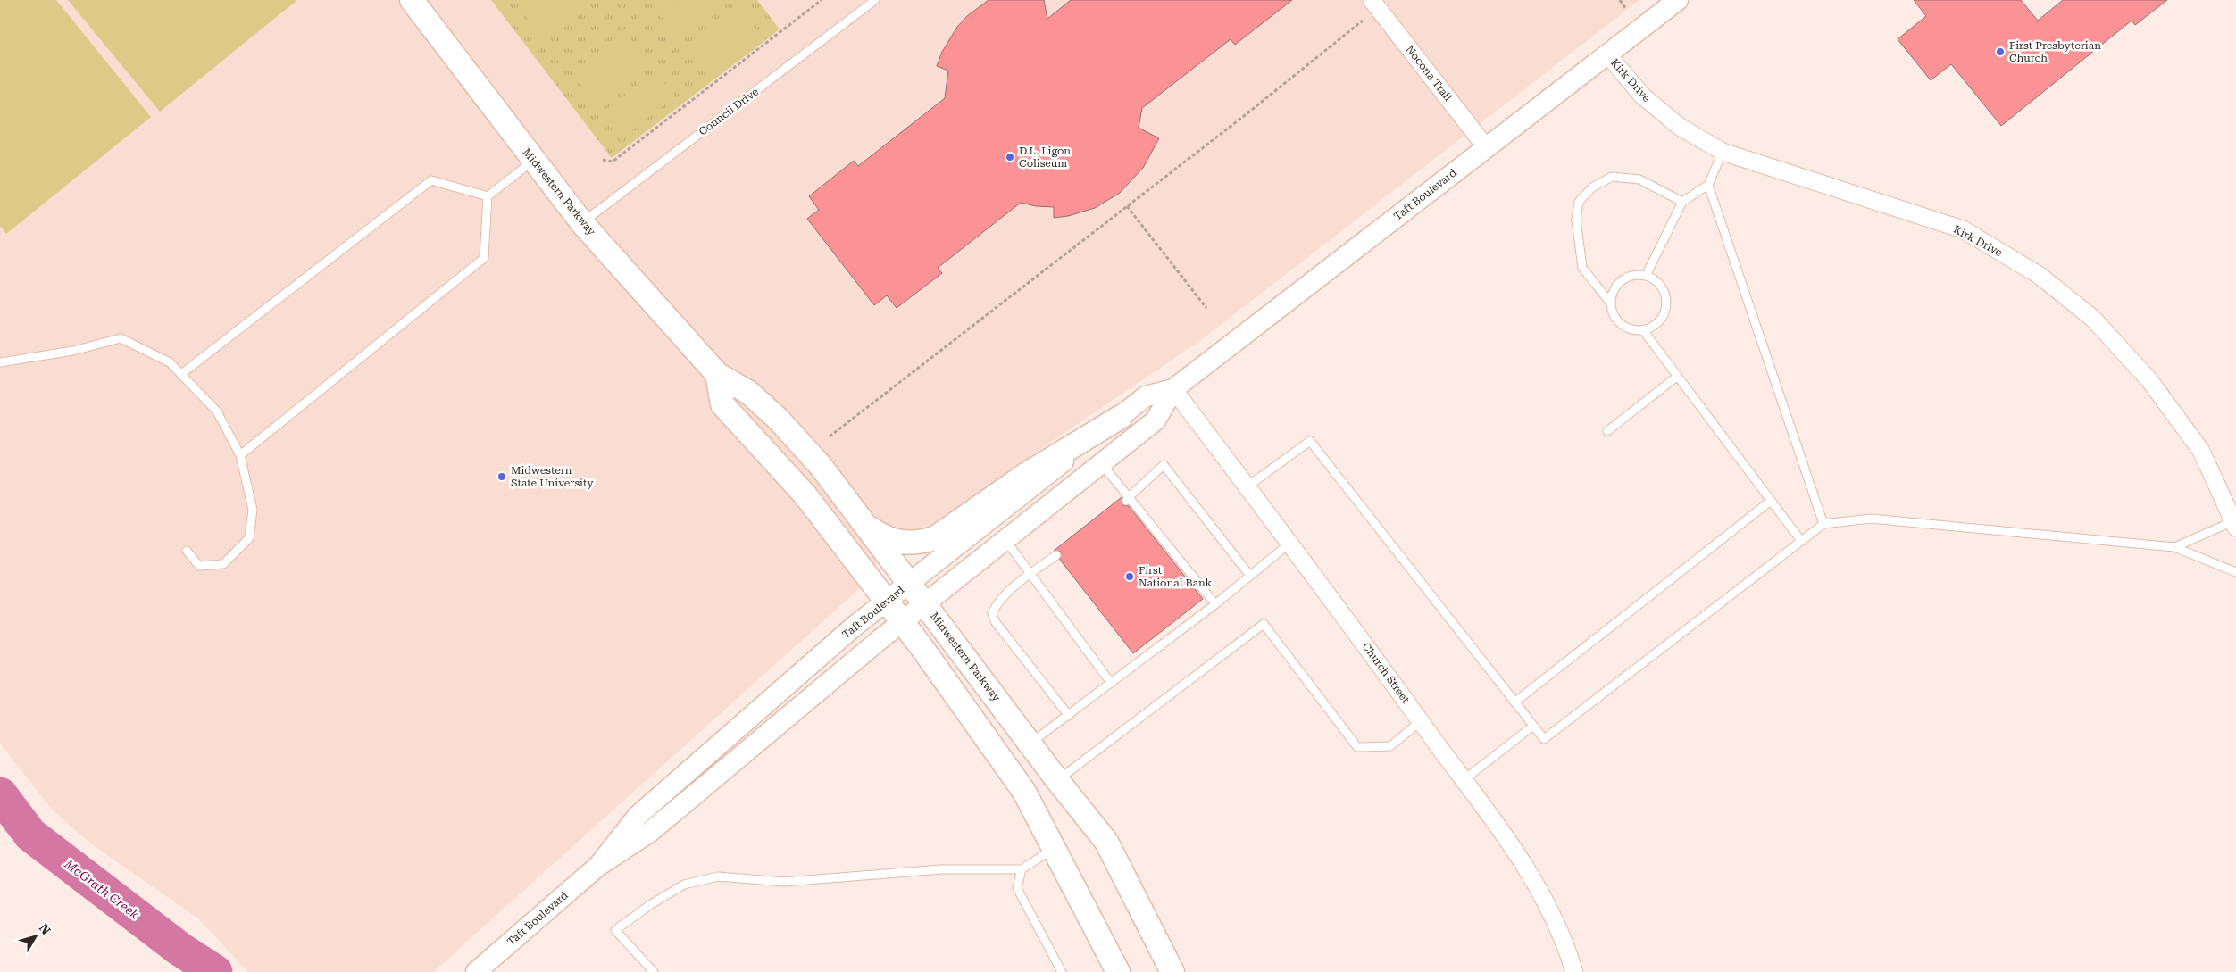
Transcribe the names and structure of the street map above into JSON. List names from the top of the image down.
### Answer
{
  "streets": {
    "main road": ["Midwestern Parkway"],
    "street": [
      "Nocona Trail",
      "Kirk Drive",
      "Taft Boulevard",
      "Church Street"
    ],
    "lane": ["Council Drive"]
  },
  "crossings": [
    ["Nocona Trail", "Taft Boulevard"],
    ["Kirk Drive", "Taft Boulevard"],
    ["Council Drive", "Midwestern Parkway"],
    ["Midwestern Parkway", "Taft Boulevard"],
    ["Taft Boulevard", "Church Street"]
  ],
  "water": ["McGrath Creek"],
  "places": [
    "First Presbyterian Church",
    "D.L. Ligon Coliseum",
    "Midwestern State University",
    "First National Bank"
  ],
  "north": "top right"
}
